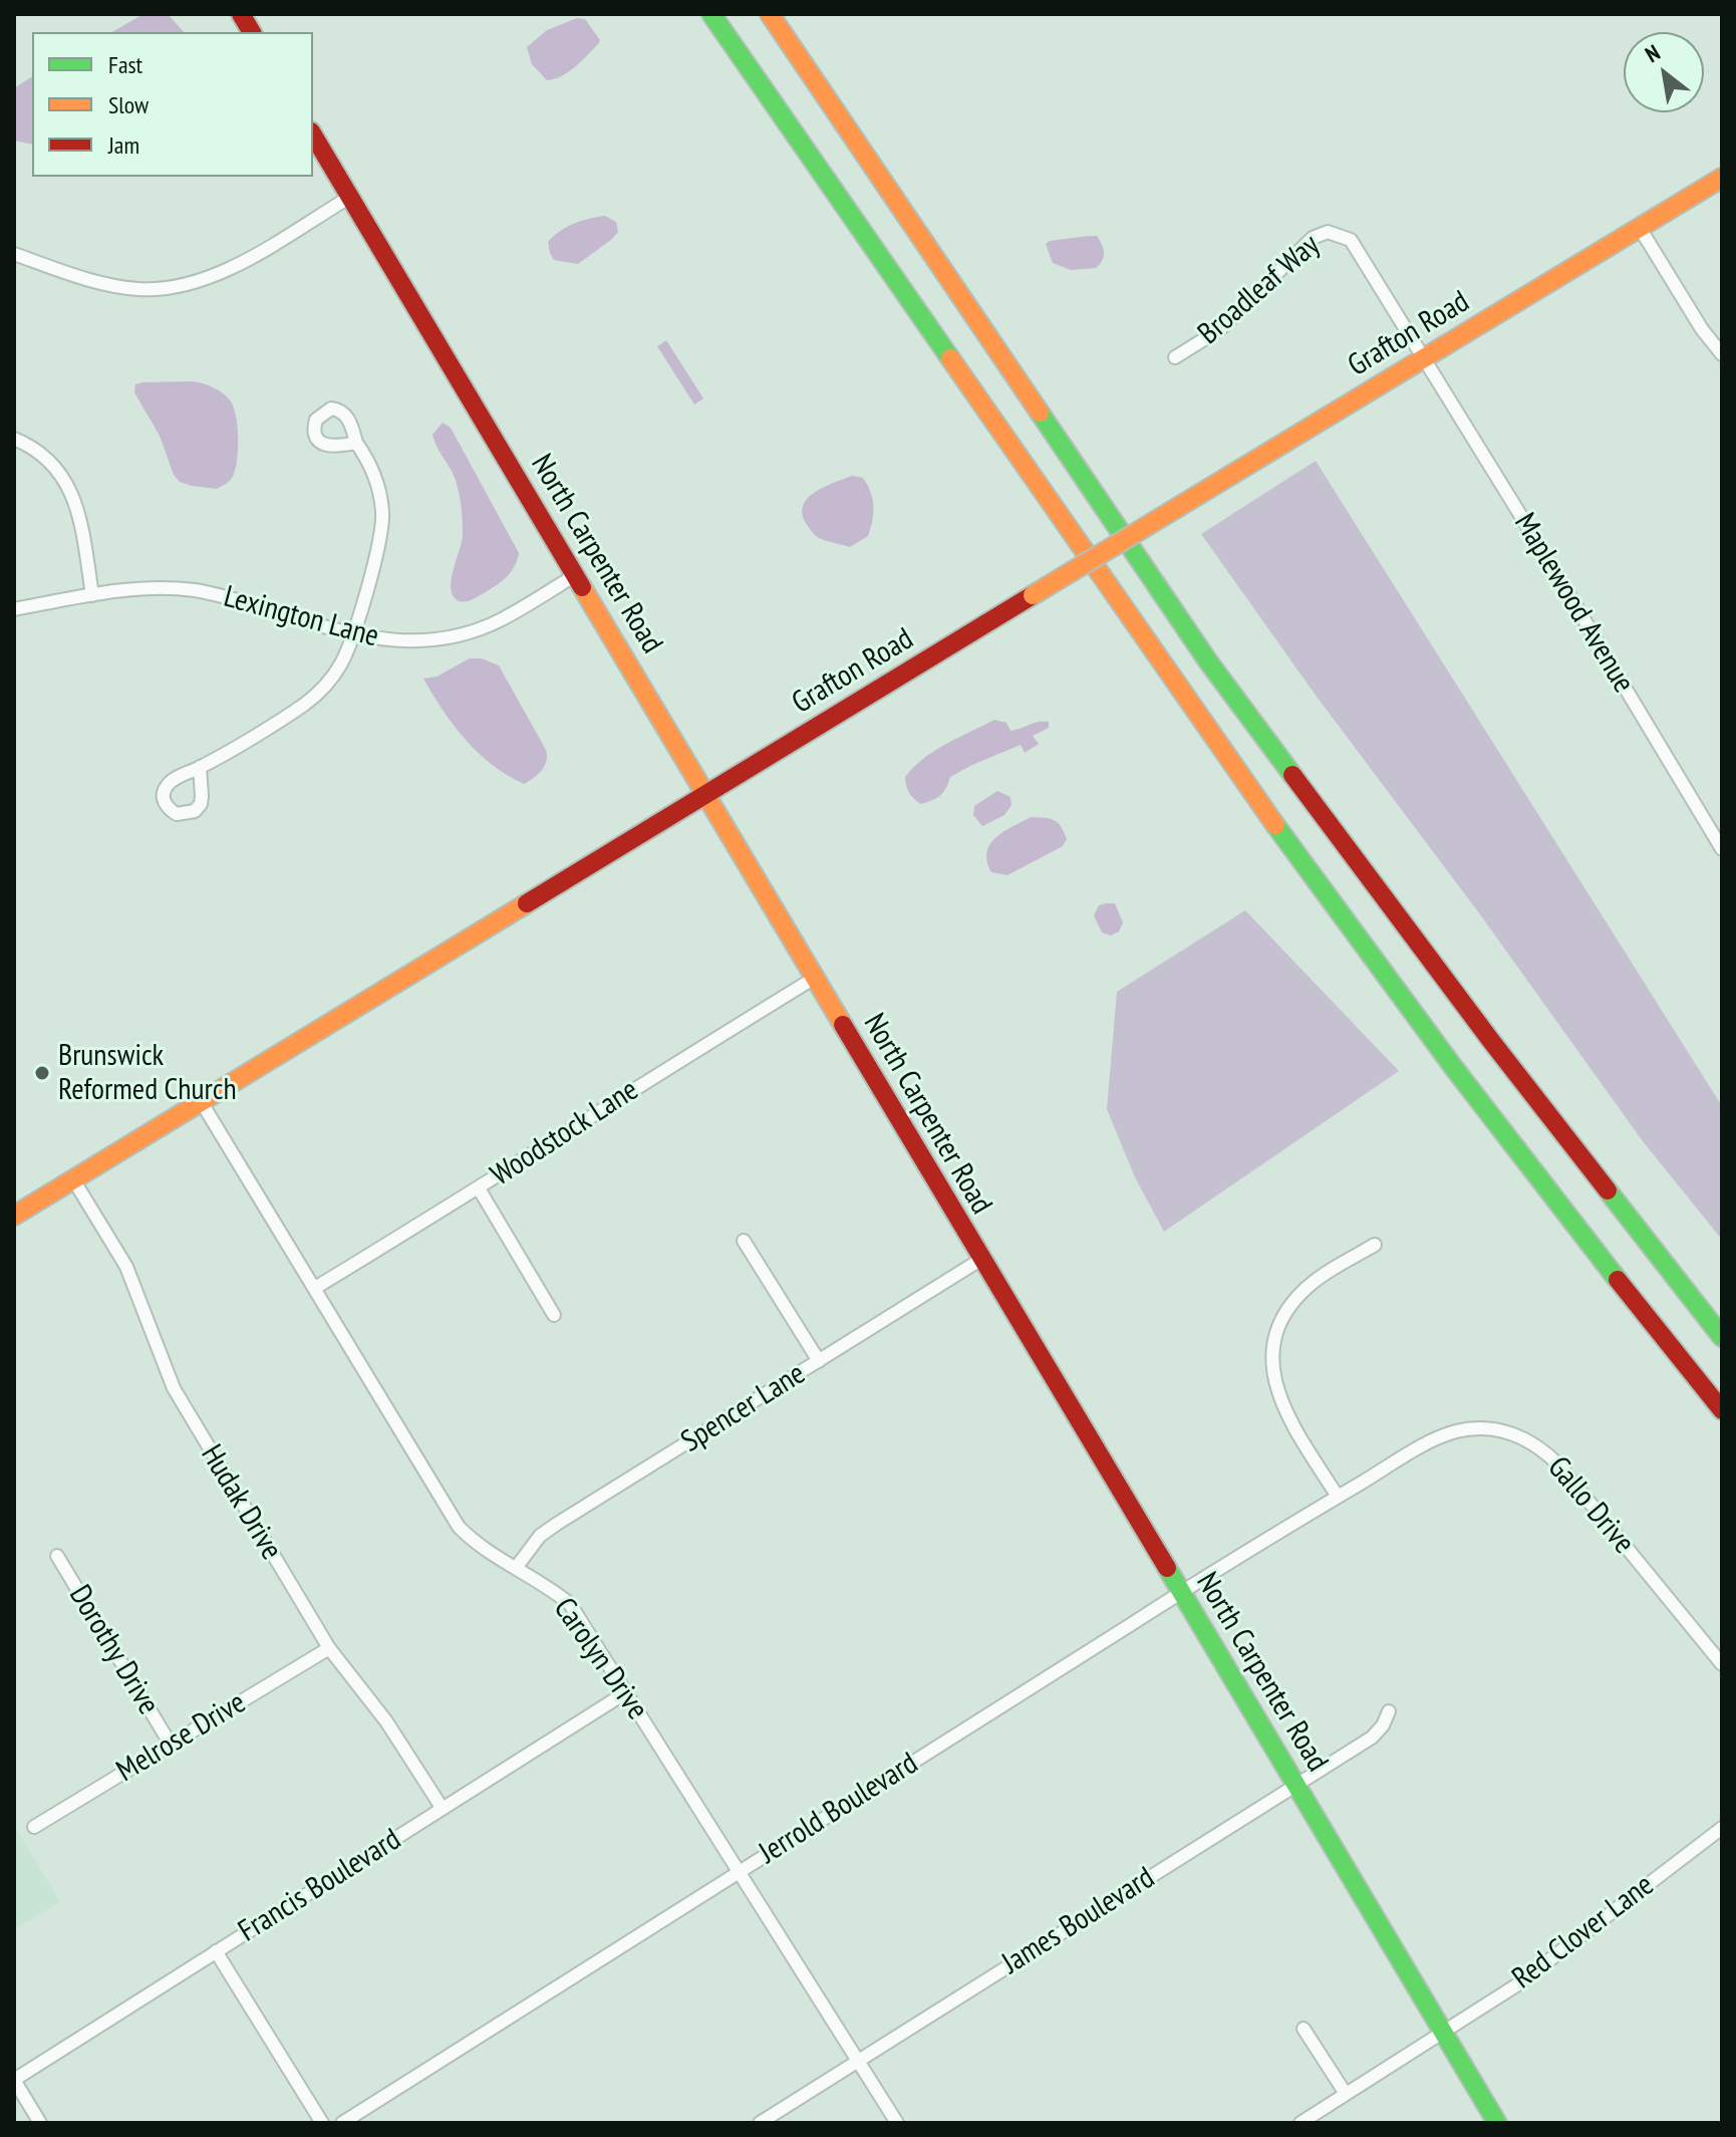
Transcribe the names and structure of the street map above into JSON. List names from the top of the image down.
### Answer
{
  "streets": {
    "main road": ["Grafton Road", "North Carpenter Road"],
    "street": [
      "Broadleaf Way",
      "Maplewood Avenue",
      "Lexington Lane",
      "Woodstock Lane",
      "Spencer Lane",
      "Hudak Drive",
      "Gallo Drive",
      "Dorothy Drive",
      "Carolyn Drive",
      "Melrose Drive",
      "Jerrold Boulevard",
      "Francis Boulevard",
      "James Boulevard",
      "Red Clover Lane"
    ]
  },
  "crossings": [
    ["Broadleaf Way", "Grafton Road"],
    ["Broadleaf Way", "Maplewood Avenue"],
    ["Grafton Road", "North Carpenter Road"],
    ["Grafton Road", "Maplewood Avenue"],
    ["Grafton Road", "Hudak Drive"],
    ["Grafton Road", "Carolyn Drive"],
    ["North Carpenter Road", "Lexington Lane"],
    ["North Carpenter Road", "Woodstock Lane"],
    ["North Carpenter Road", "Spencer Lane"],
    ["North Carpenter Road", "Jerrold Boulevard"],
    ["North Carpenter Road", "James Boulevard"],
    ["North Carpenter Road", "Red Clover Lane"],
    ["Woodstock Lane", "Carolyn Drive"],
    ["Spencer Lane", "Carolyn Drive"],
    ["Hudak Drive", "Melrose Drive"],
    ["Hudak Drive", "Francis Boulevard"],
    ["Gallo Drive", "Jerrold Boulevard"],
    ["Dorothy Drive", "Melrose Drive"],
    ["Carolyn Drive", "Jerrold Boulevard"],
    ["Carolyn Drive", "Francis Boulevard"],
    ["Carolyn Drive", "James Boulevard"]
  ],
  "places": ["Brunswick Reformed Church"],
  "legend": ["Fast", "Slow", "Jam"],
  "north": "top left"
}
